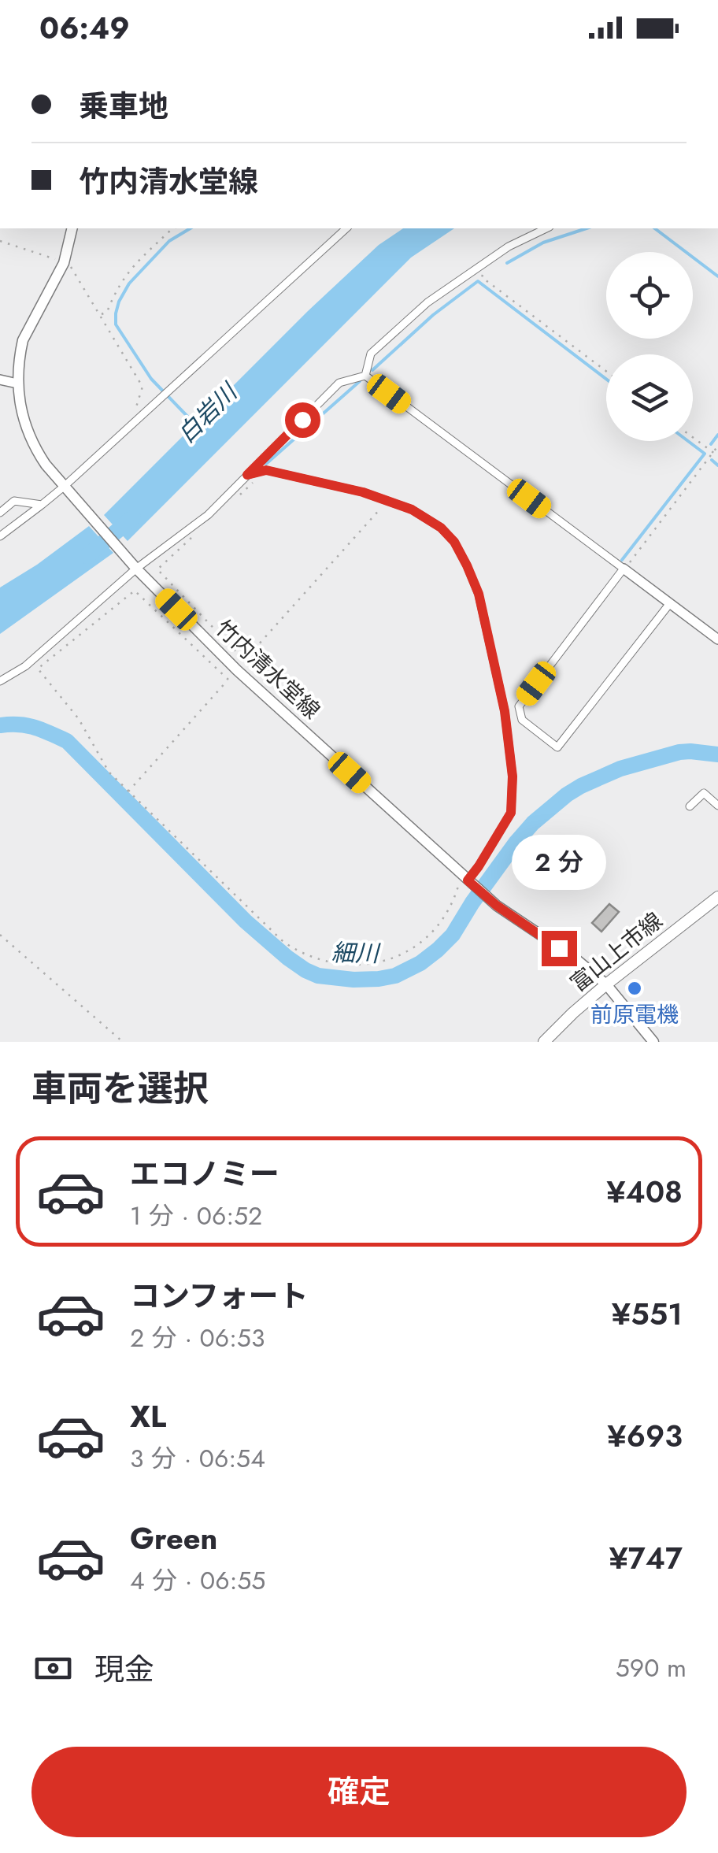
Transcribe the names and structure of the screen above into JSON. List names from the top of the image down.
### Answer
{
  "streets": {
    "main road": ["竹内清水堂線", "富山上市線"]
  },
  "crossings": [
    ["竹内清水堂線", "富山上市線"]
  ],
  "water": ["白岩川", "細川"],
  "places": ["前原電機"],
  "page": {
    "status": "06:49",
    "banner": ["乗車地", "竹内清水堂線"],
    "bubble": "2 分",
    "heading": "車両を選択",
    "list": [
      {
        "name": "エコノミー",
        "note": "1 分 · 06:52",
        "value": "¥408"
      },
      {
        "name": "コンフォート",
        "note": "2 分 · 06:53",
        "value": "¥551"
      },
      {
        "name": "XL",
        "note": "3 分 · 06:54",
        "value": "¥693"
      },
      {
        "name": "Green",
        "note": "4 分 · 06:55",
        "value": "¥747"
      }
    ],
    "pay": ["現金", "590 m"],
    "buttons": "確定"
  }
}
